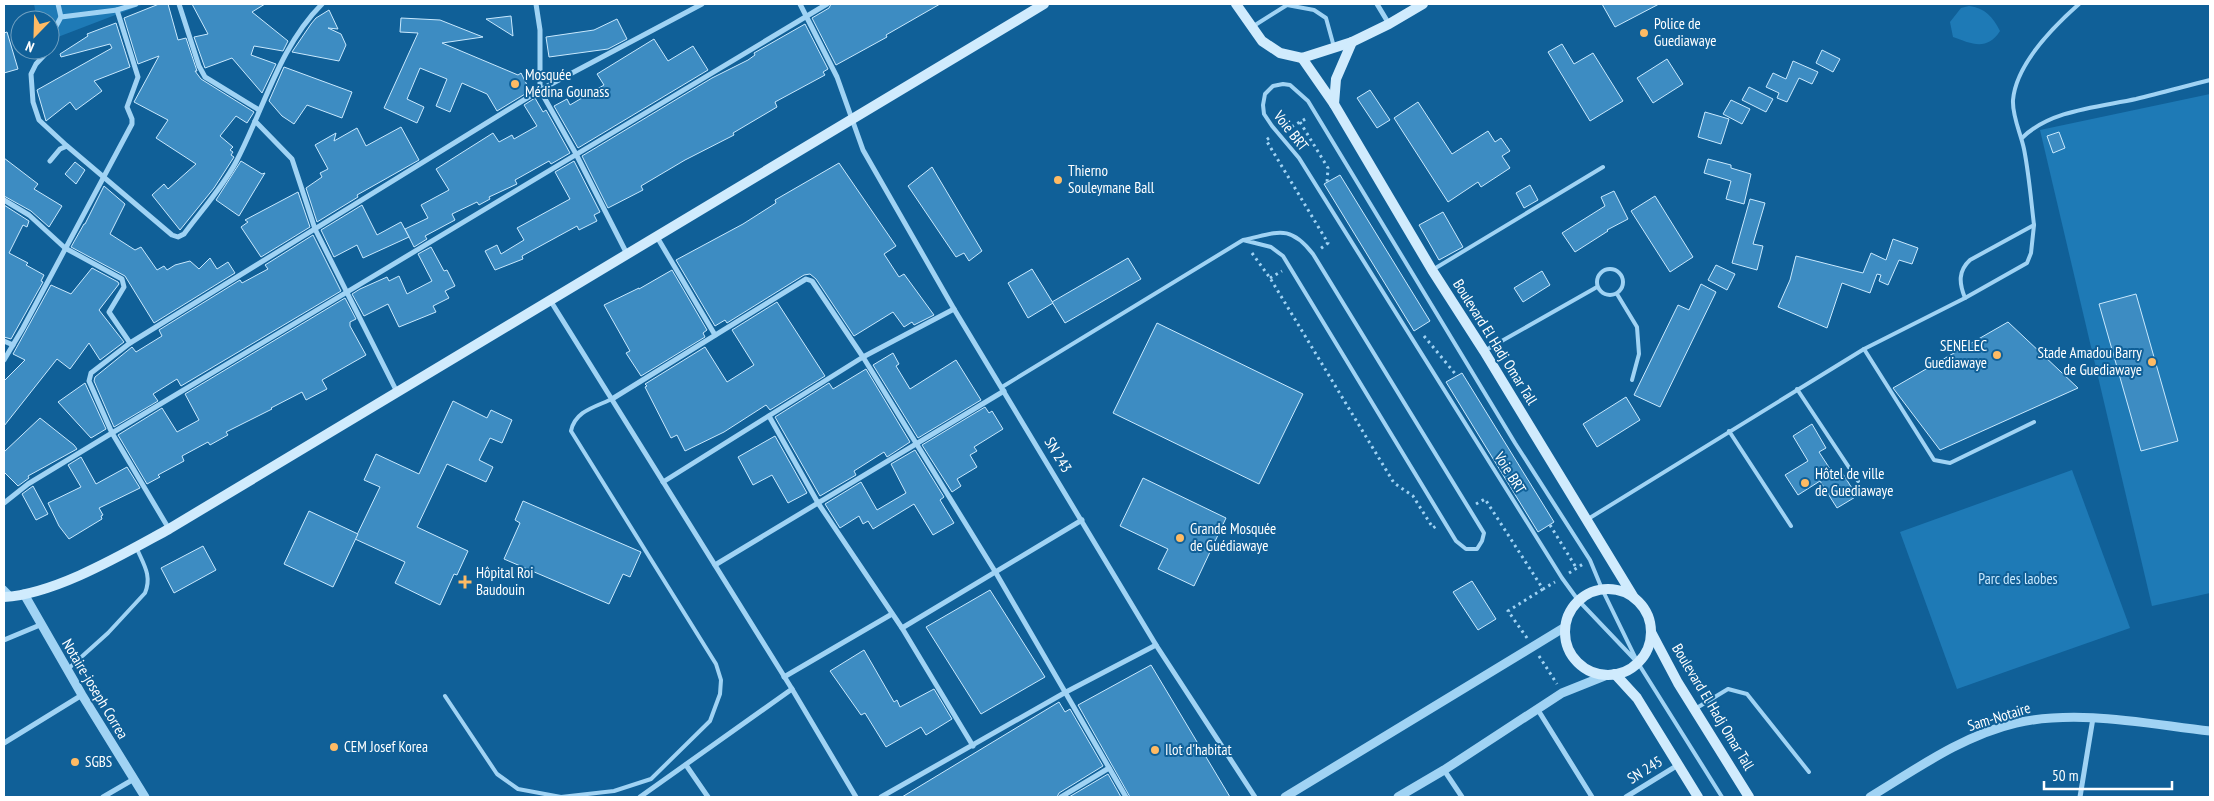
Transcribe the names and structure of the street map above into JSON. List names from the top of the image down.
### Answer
{
  "streets": {
    "main road": ["Boulevard El Hadj Omar Tall"],
    "street": [
      "SN 243",
      "Notaire-joseph Correa",
      "Sam-Notaire",
      "SN 245"
    ],
    "lane": ["Voie BRT"]
  },
  "crossings": [
    ["Voie BRT", "Boulevard El Hadj Omar Tall"]
  ],
  "parks": ["Parc des laobes"],
  "places": {
    "other": [
      "Police de Guediawaye",
      "Mosquée Médina Gounass",
      "Thierno Souleymane Ball",
      "SENELEC Guediawaye",
      "Stade Amadou Barry de Guediawaye",
      "Hôtel de ville de Guediawaye",
      "Grande Mosquée de Guédiawaye",
      "CEM Josef Korea",
      "Ilot d'habitat",
      "SGBS"
    ],
    "health": ["Hôpital Roi Baudouin"]
  },
  "scale_bar": "50 m",
  "north": "bottom left"
}
